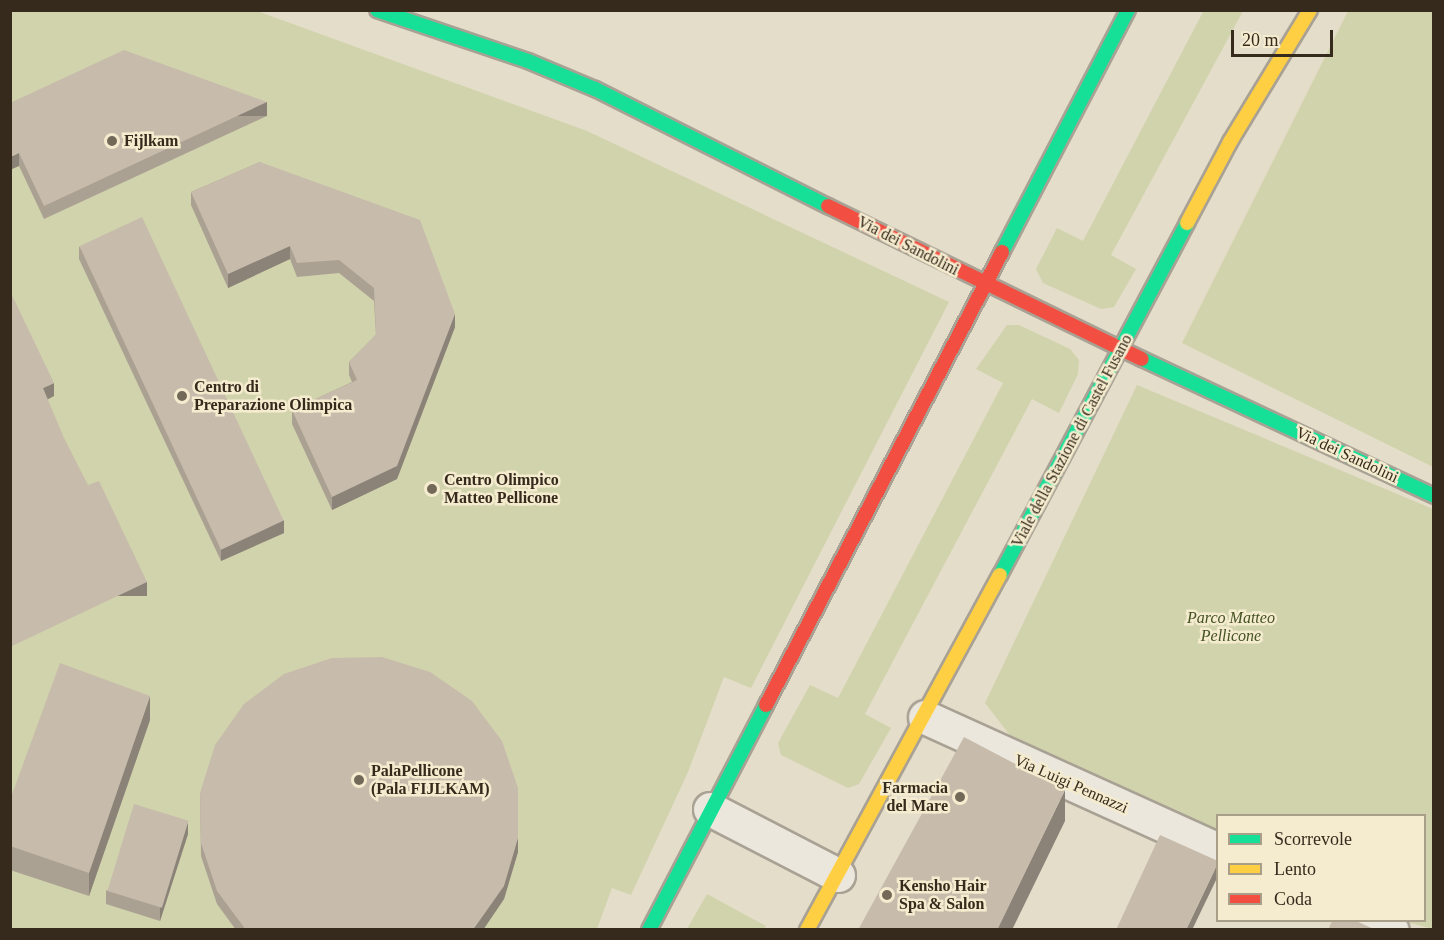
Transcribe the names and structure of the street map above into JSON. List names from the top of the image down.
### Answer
{
  "streets": {
    "street": ["Via dei Sandolini", "Viale della Stazione di Castel Fusano", "Via Luigi Pennazzi"]
  },
  "crossings": [
    ["Via dei Sandolini", "Viale della Stazione di Castel Fusano"],
    ["Viale della Stazione di Castel Fusano", "Via Luigi Pennazzi"]
  ],
  "parks": ["Parco Matteo Pellicone"],
  "places": [
    "Fijlkam",
    "Centro di Preparazione Olimpica",
    "Centro Olimpico Matteo Pellicone",
    "PalaPellicone (Pala FIJLKAM)",
    "Farmacia del Mare",
    "Kensho Hair Spa & Salon"
  ],
  "legend": ["Scorrevole", "Lento", "Coda"],
  "scale_bar": "20 m"
}
